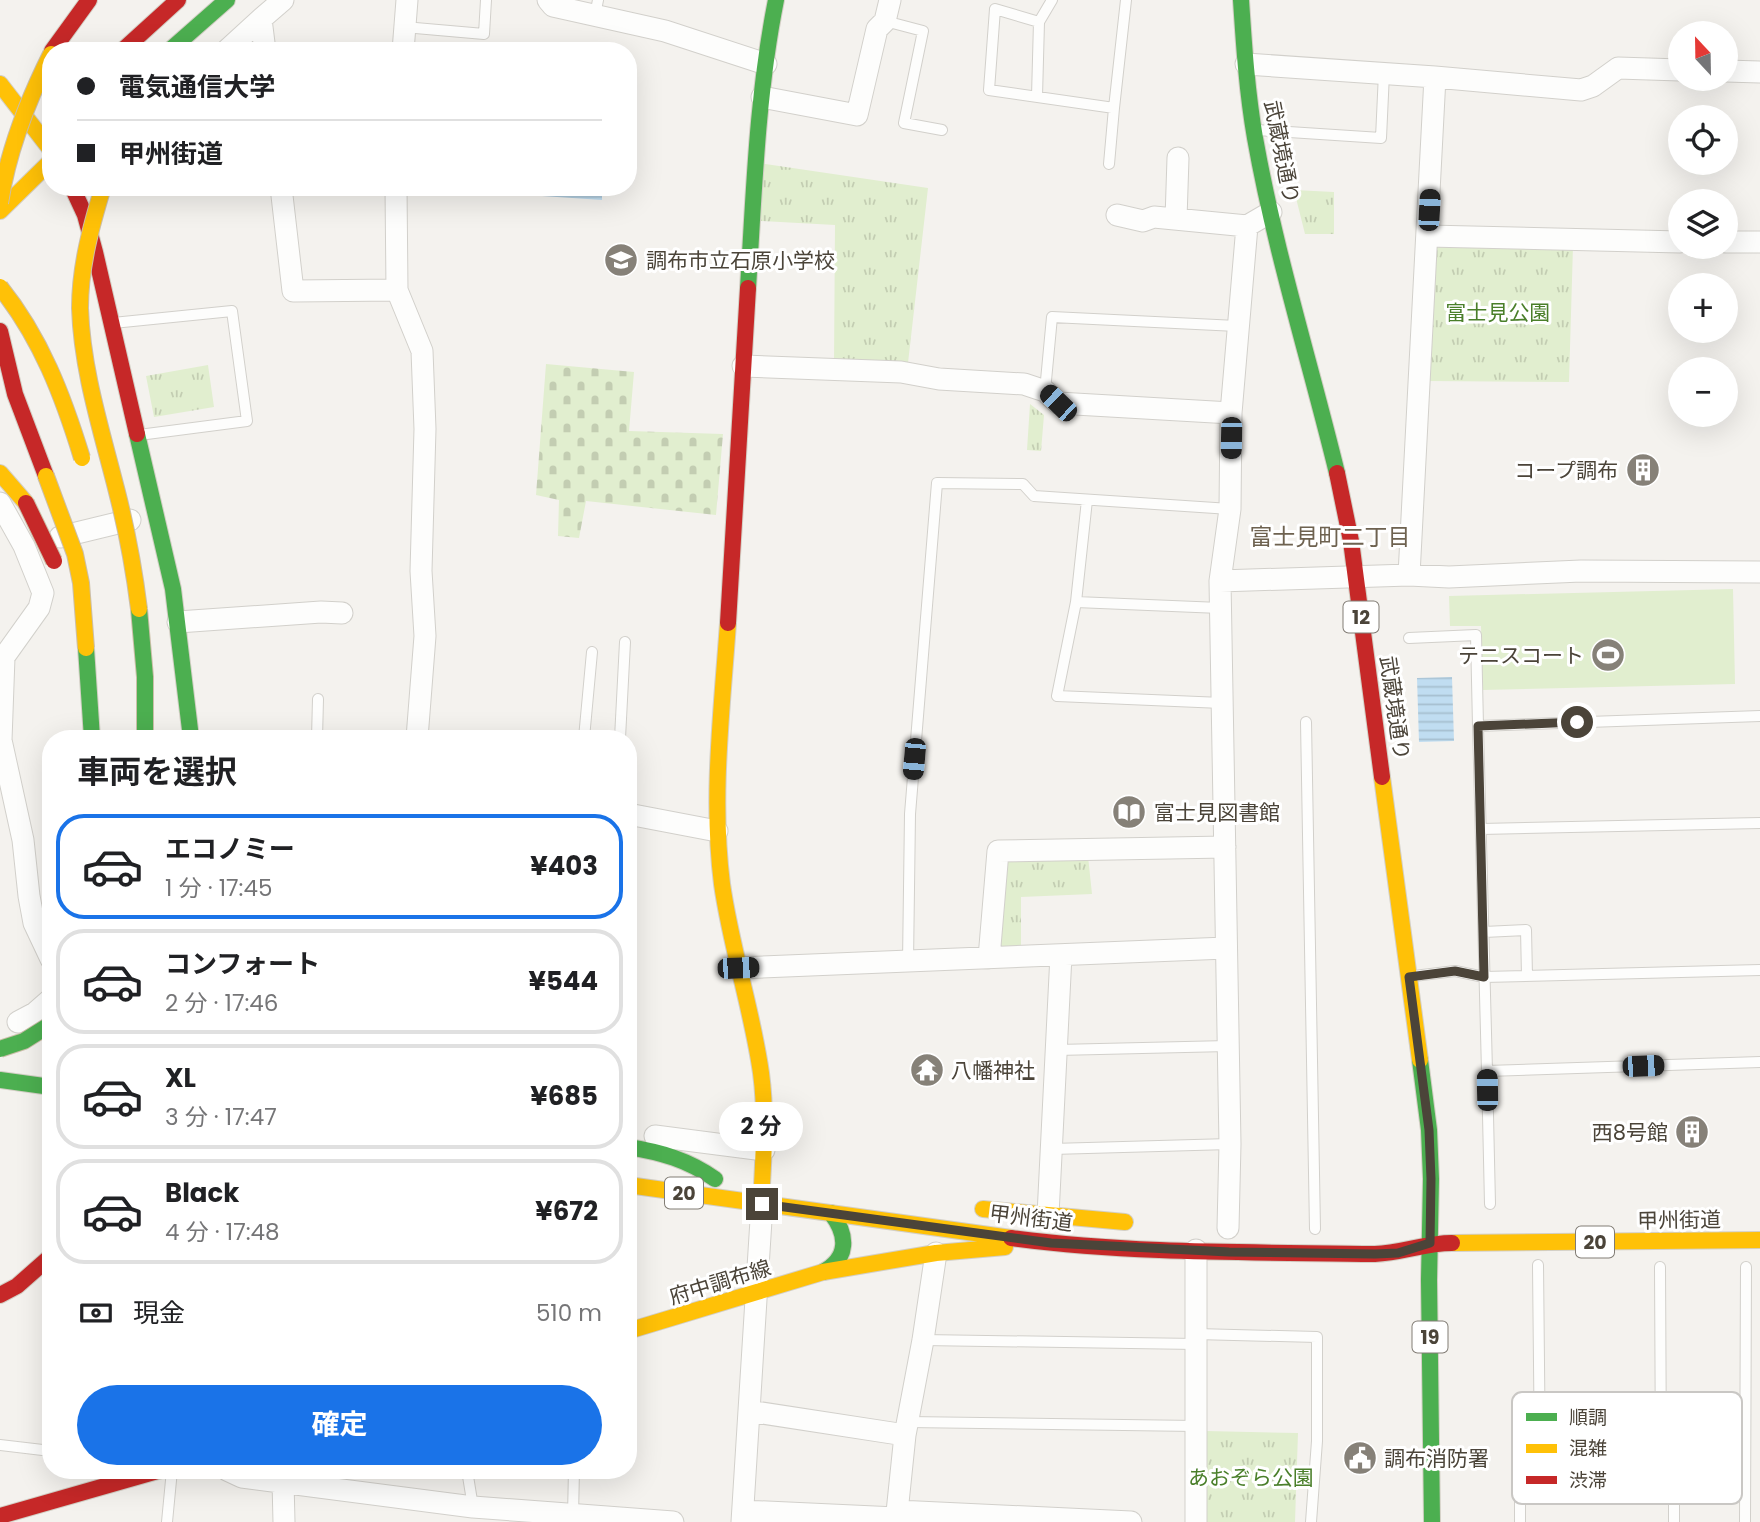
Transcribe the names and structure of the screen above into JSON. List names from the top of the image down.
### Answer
{
  "streets": {
    "main road": [
      "武蔵境通り",
      "12",
      "20",
      "甲州街道",
      "府中調布線",
      "19"
    ]
  },
  "crossings": [
    ["武蔵境通り", "甲州街道"],
    ["武蔵境通り", "19"],
    ["甲州街道", "府中調布線"]
  ],
  "districts": ["富士見町二丁目"],
  "parks": ["富士見公園", "あおぞら公園"],
  "places": {
    "school or university": ["調布市立石原小学校"],
    "building": ["コープ調布", "西8号館"],
    "sports": ["テニスコート"],
    "library": ["富士見図書館"],
    "temple": ["八幡神社"],
    "public building": ["調布消防署"]
  },
  "legend": ["順調", "混雑", "渋滞"],
  "north": "top",
  "page": {
    "map_buttons": ["+", "−"],
    "banner": ["電気通信大学", "甲州街道"],
    "heading": "車両を選択",
    "list": [
      {
        "name": "エコノミー",
        "note": "1 分 · 17:45",
        "value": "¥403"
      },
      {
        "name": "コンフォート",
        "note": "2 分 · 17:46",
        "value": "¥544"
      },
      {
        "name": "XL",
        "note": "3 分 · 17:47",
        "value": "¥685"
      },
      {
        "name": "Black",
        "note": "4 分 · 17:48",
        "value": "¥672"
      }
    ],
    "bubble": "2 分",
    "pay": ["現金", "510 m"],
    "buttons": "確定"
  }
}
